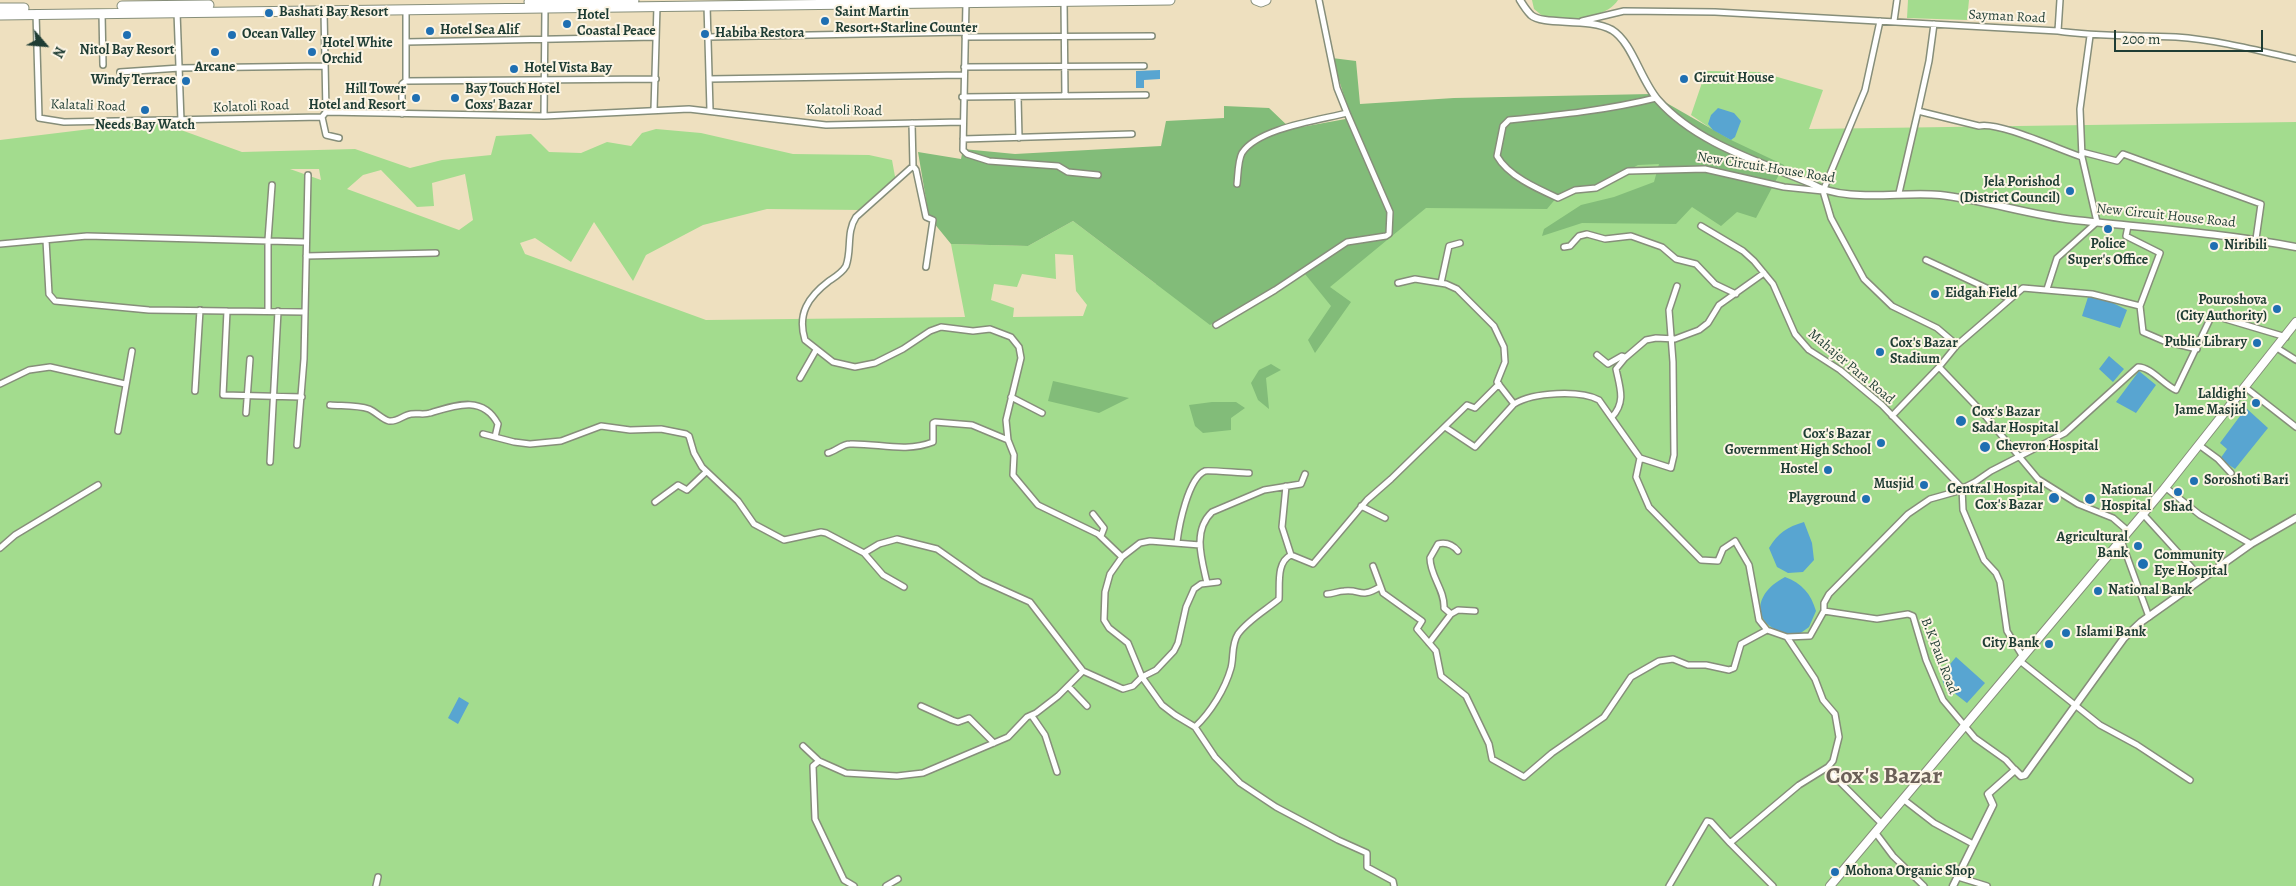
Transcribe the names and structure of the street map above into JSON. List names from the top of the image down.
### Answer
{
  "streets": {
    "street": [
      "Sayman Road",
      "Kalatali Road",
      "Kolatoli Road",
      "New Circuit House Road",
      "Mahajer Para Road",
      "B.K Paul Road"
    ]
  },
  "crossings": [
    ["Kalatali Road", "Kolatoli Road"]
  ],
  "districts": ["Cox's Bazar"],
  "places": [
    "Bashati Bay Resort",
    "Saint Martin Resort+Starline Counter",
    "Hotel Coastal Peace",
    "Hotel Sea Alif",
    "Habiba Restora",
    "Nitol Bay Resort",
    "Ocean Valley",
    "Arcane",
    "Hotel White Orchid",
    "Hotel Vista Bay",
    "Circuit House",
    "Windy Terrace",
    "Hill Tower Hotel and Resort",
    "Bay Touch Hotel Coxs' Bazar",
    "Needs Bay Watch",
    "Jela Porishod (District Council)",
    "Police Super's Office",
    "Niribili",
    "Eidgah Field",
    "Pouroshova (City Authority)",
    "Public Library",
    "Cox's Bazar Stadium",
    "Laldighi Jame Masjid",
    "Cox's Bazar Sadar Hospital",
    "Cox's Bazar Government High School",
    "Chevron Hospital",
    "Hostel",
    "Soroshoti Bari",
    "Musjid",
    "Shad",
    "Central Hospital Cox's Bazar",
    "Playground",
    "National Hospital",
    "Agricultural Bank",
    "Community Eye Hospital",
    "National Bank",
    "Islami Bank",
    "City Bank",
    "Mohona Organic Shop"
  ],
  "scale_bar": "200 m",
  "north": "bottom right"
}
